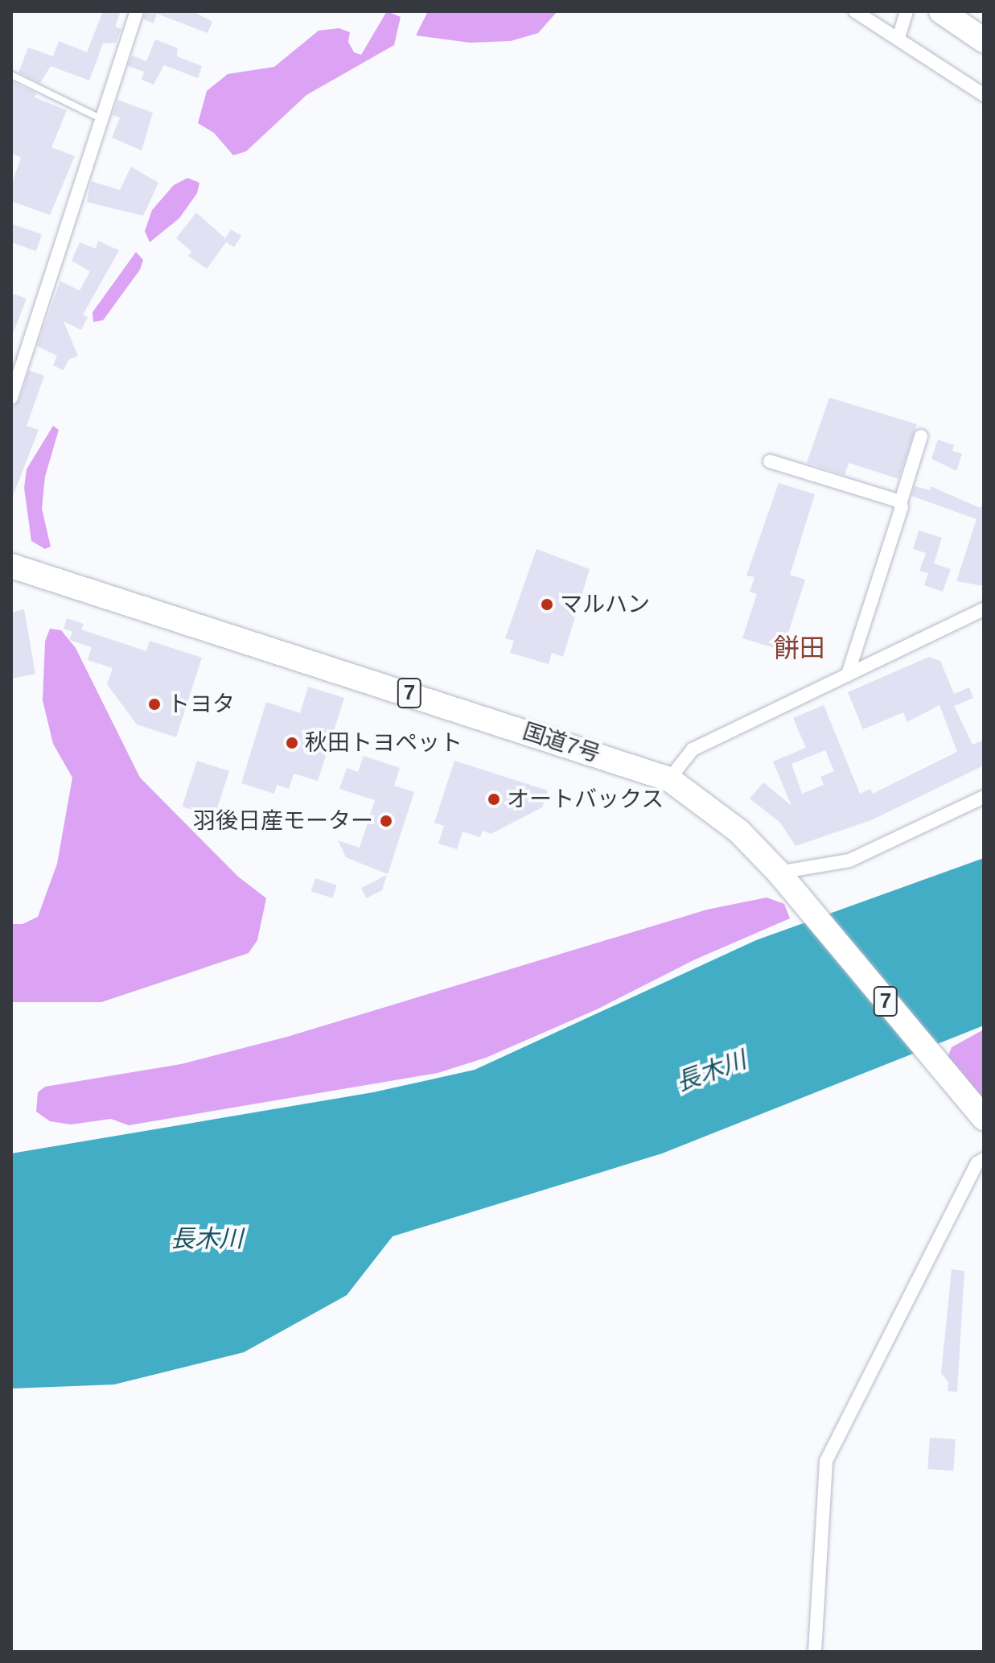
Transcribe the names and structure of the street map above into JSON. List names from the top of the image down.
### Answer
{
  "streets": {
    "highway": ["7", "国道7号"]
  },
  "districts": ["餅田"],
  "water": ["長木川"],
  "places": [
    "マルハン",
    "トヨタ",
    "秋田トヨペット",
    "オートバックス",
    "羽後日産モーター"
  ]
}
